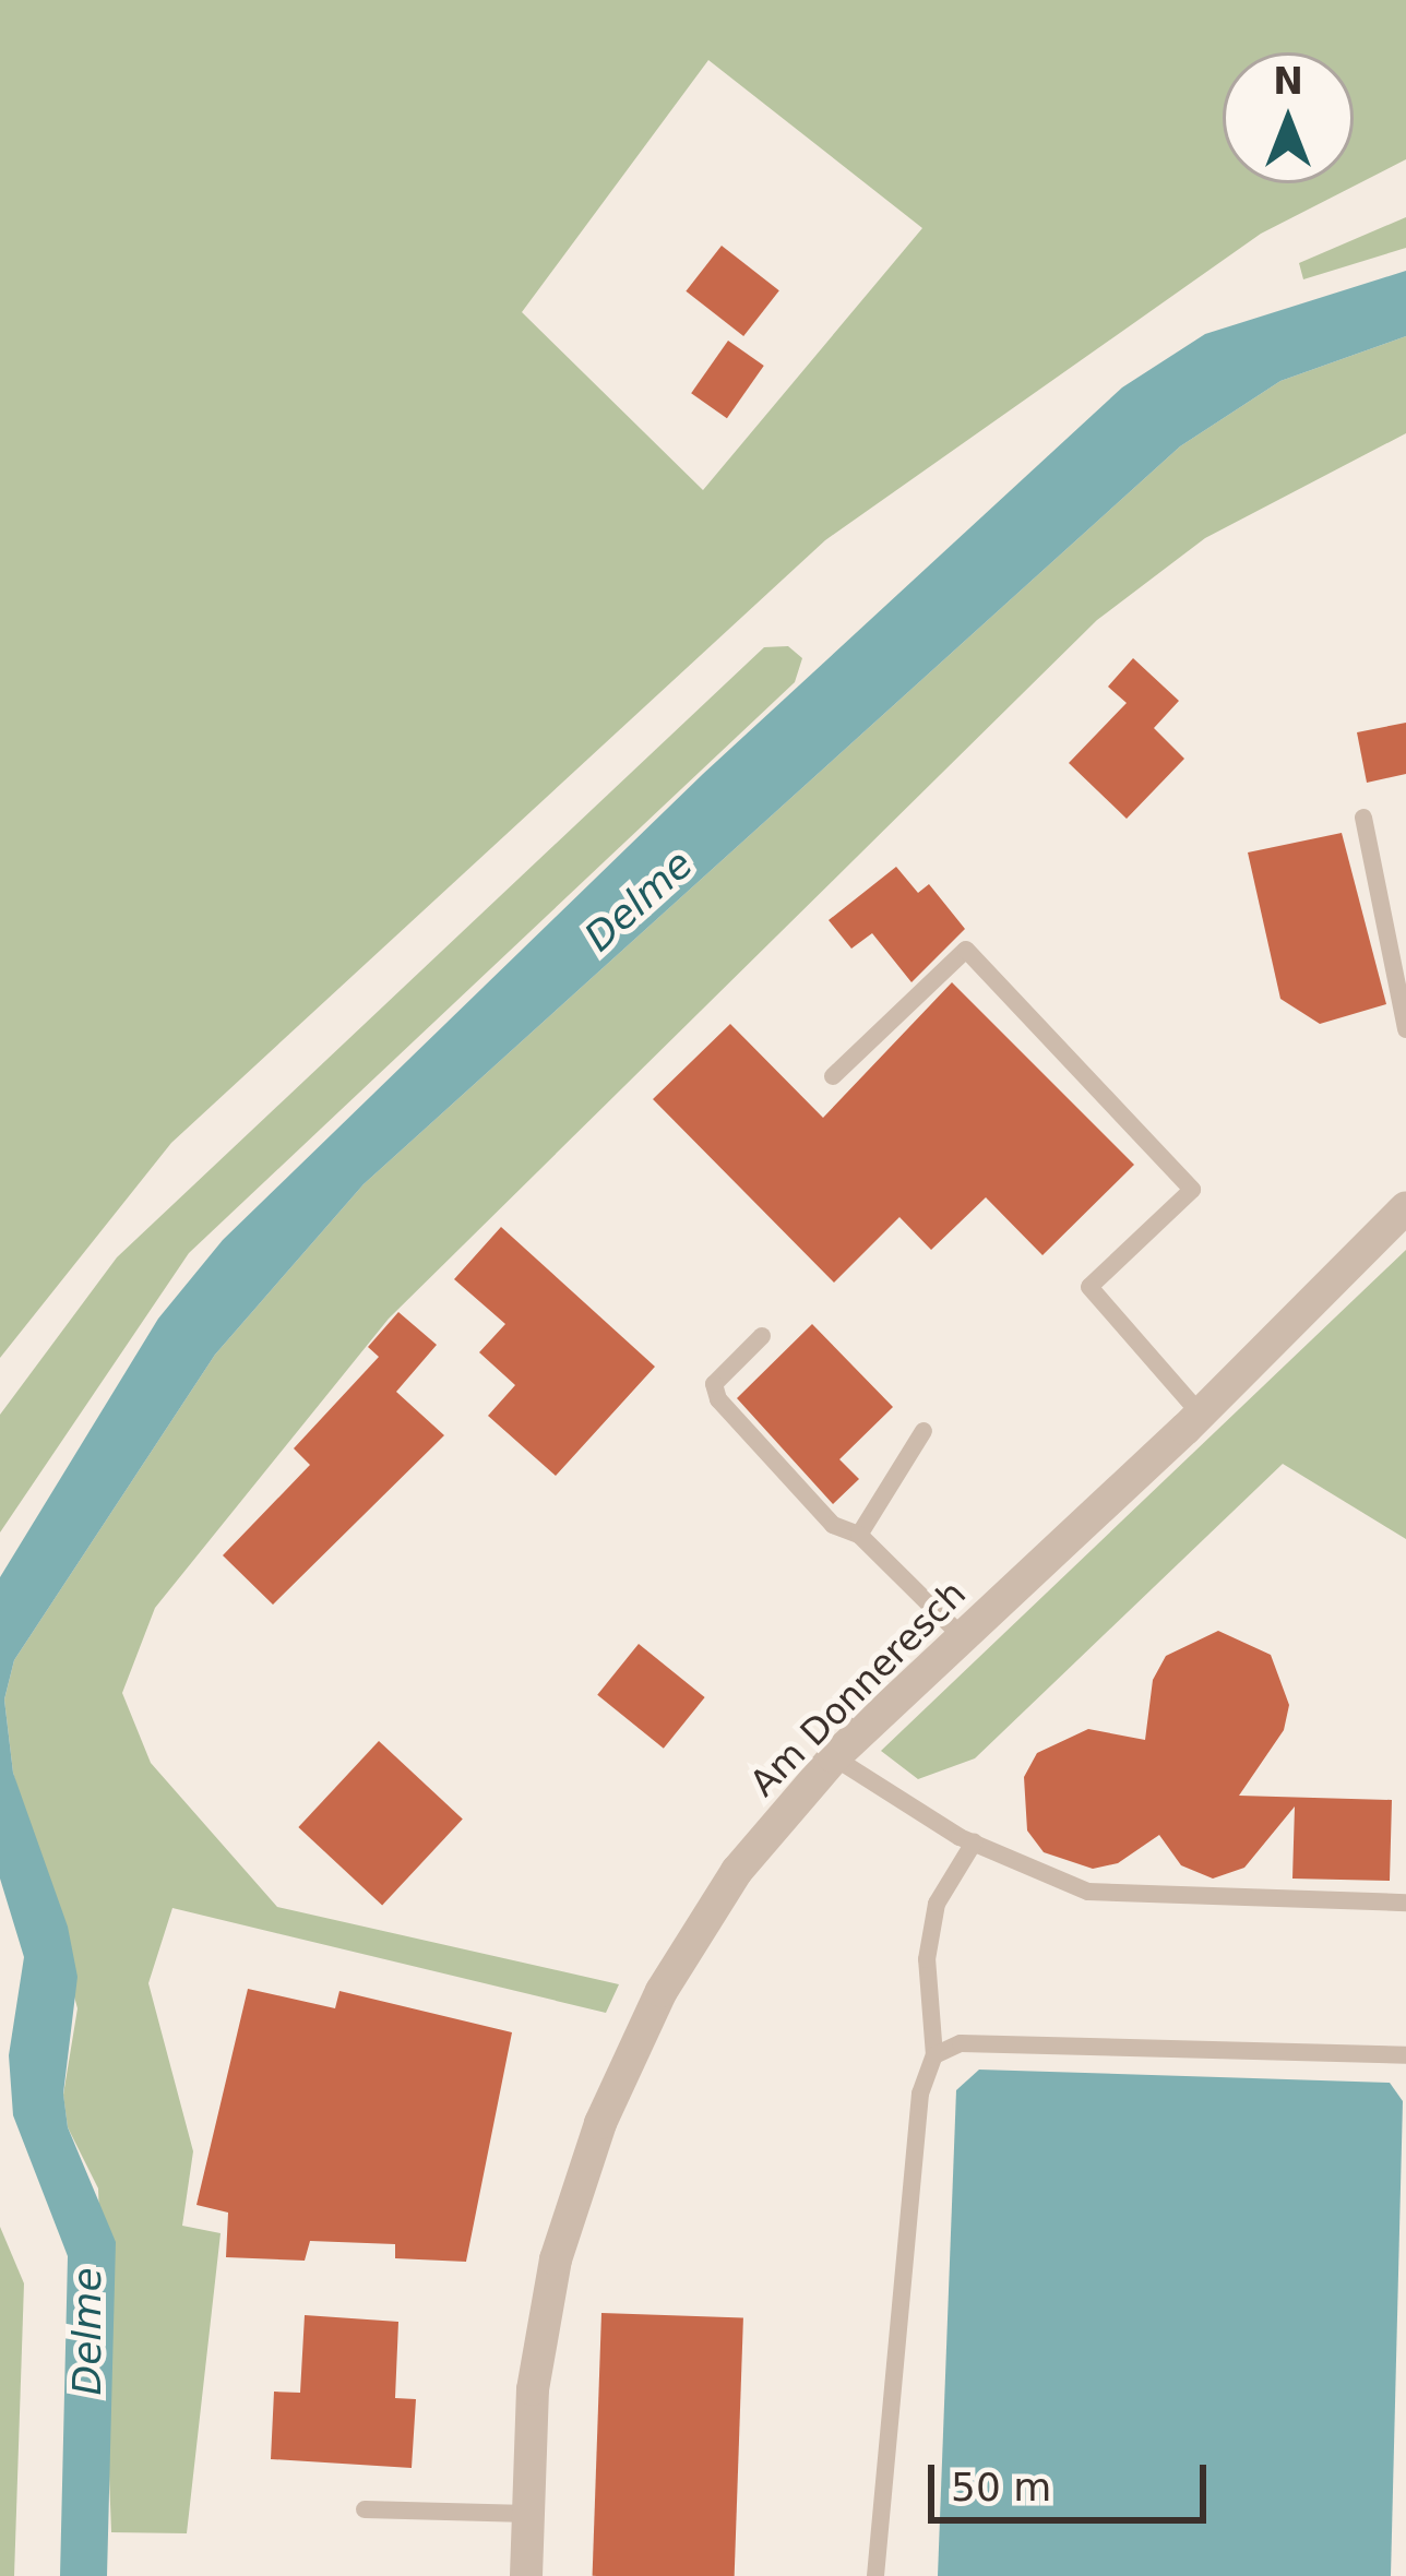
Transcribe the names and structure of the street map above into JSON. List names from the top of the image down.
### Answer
{
  "streets": {
    "street": ["Am Donneresch"]
  },
  "water": ["Delme"],
  "scale_bar": "50 m",
  "north": "top"
}
